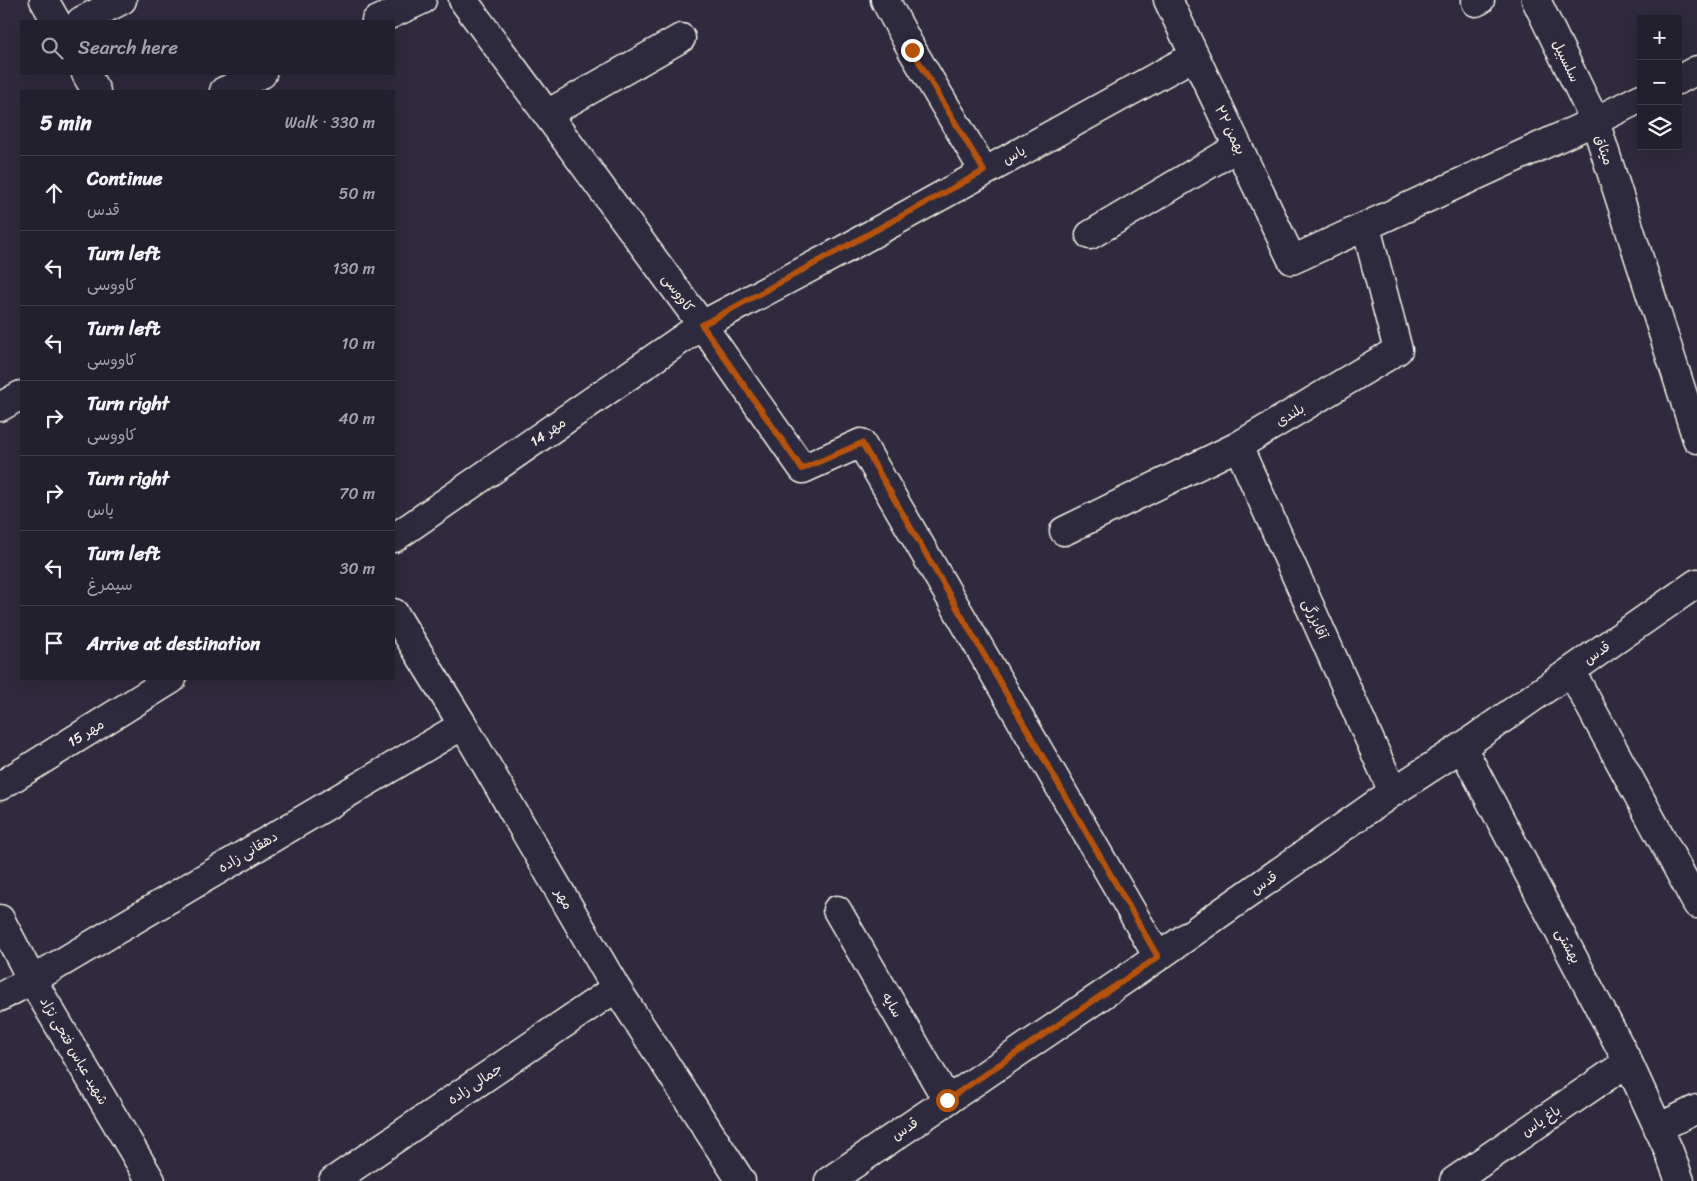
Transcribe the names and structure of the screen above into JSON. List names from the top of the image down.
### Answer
{
  "streets": {
    "street": [
      "سلسبیل",
      "۲۲ بهمن",
      "میثاق",
      "یاس",
      "کاووسی",
      "بلندی",
      "مهر 14",
      "آقابزرگی",
      "قدس",
      "مهر 15",
      "دهقانی زاده",
      "مهر",
      "بهشتی",
      "سایه",
      "شهید عباس فتحی نژاد",
      "جمالی زاده",
      "باغ یاس"
    ]
  },
  "crossings": [
    ["سلسبیل", "میثاق"],
    ["۲۲ بهمن", "میثاق"],
    ["۲۲ بهمن", "یاس"],
    ["میثاق", "بلندی"],
    ["یاس", "کاووسی"],
    ["یاس", "مهر 14"],
    ["کاووسی", "مهر 14"],
    ["کاووسی", "قدس"],
    ["بلندی", "آقابزرگی"],
    ["آقابزرگی", "قدس"],
    ["قدس", "بهشتی"],
    ["قدس", "سایه"],
    ["دهقانی زاده", "مهر"],
    ["دهقانی زاده", "شهید عباس فتحی نژاد"],
    ["مهر", "جمالی زاده"],
    ["بهشتی", "باغ یاس"]
  ],
  "page": {
    "map_buttons": ["+", "−"],
    "search": "Search here",
    "heading": ["5 min", "Walk · 330 m"],
    "list": [
      ["Continue", "قدس", "50 m"],
      ["Turn left", "کاووسی", "130 m"],
      ["Turn left", "کاووسی", "10 m"],
      ["Turn right", "کاووسی", "40 m"],
      ["Turn right", "یاس", "70 m"],
      ["Turn left", "سیمرغ", "30 m"],
      "Arrive at destination"
    ]
  }
}
